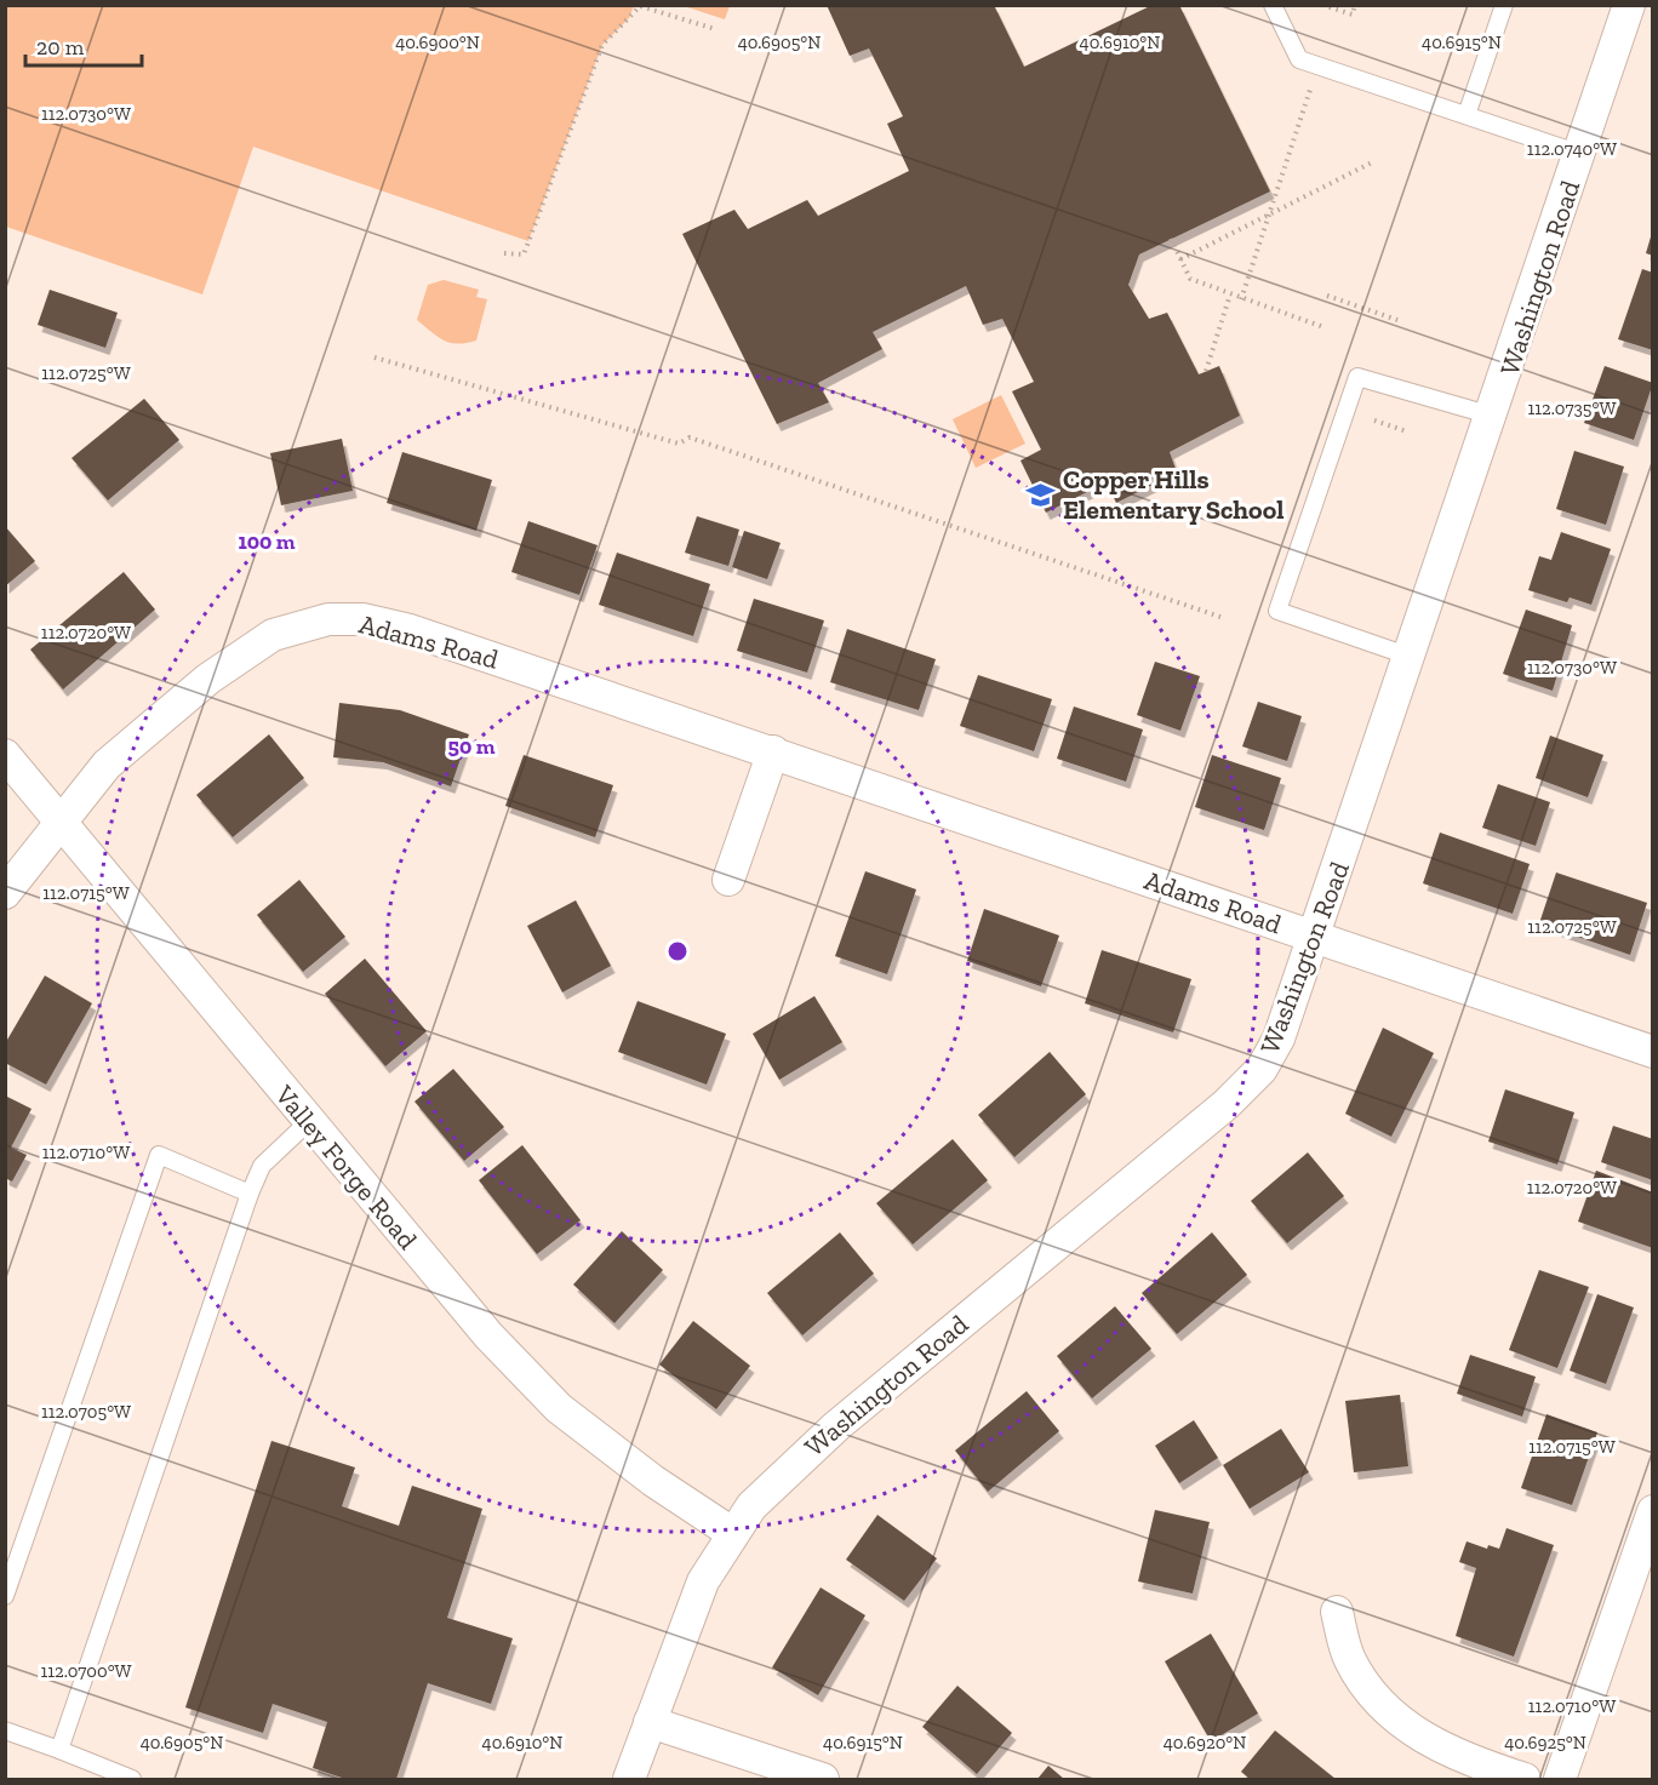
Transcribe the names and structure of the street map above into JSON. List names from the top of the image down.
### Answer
{
  "streets": {
    "street": ["Washington Road", "Adams Road", "Valley Forge Road"]
  },
  "crossings": [
    ["Washington Road", "Adams Road"],
    ["Washington Road", "Valley Forge Road"],
    ["Adams Road", "Valley Forge Road"]
  ],
  "places": {
    "school or university": ["Copper Hills Elementary School"]
  },
  "scale_bar": "20 m",
  "coordinates": [
    "40.6905°N",
    "40.6910°N",
    "40.6915°N",
    "40.6900°N",
    "112.0730°W",
    "112.0740°W",
    "112.0725°W",
    "112.0735°W",
    "112.0720°W",
    "112.0715°W",
    "112.0710°W",
    "112.0705°W",
    "112.0700°W",
    "40.6920°N",
    "40.6925°N"
  ],
  "rings": ["100 m", "50 m"]
}
